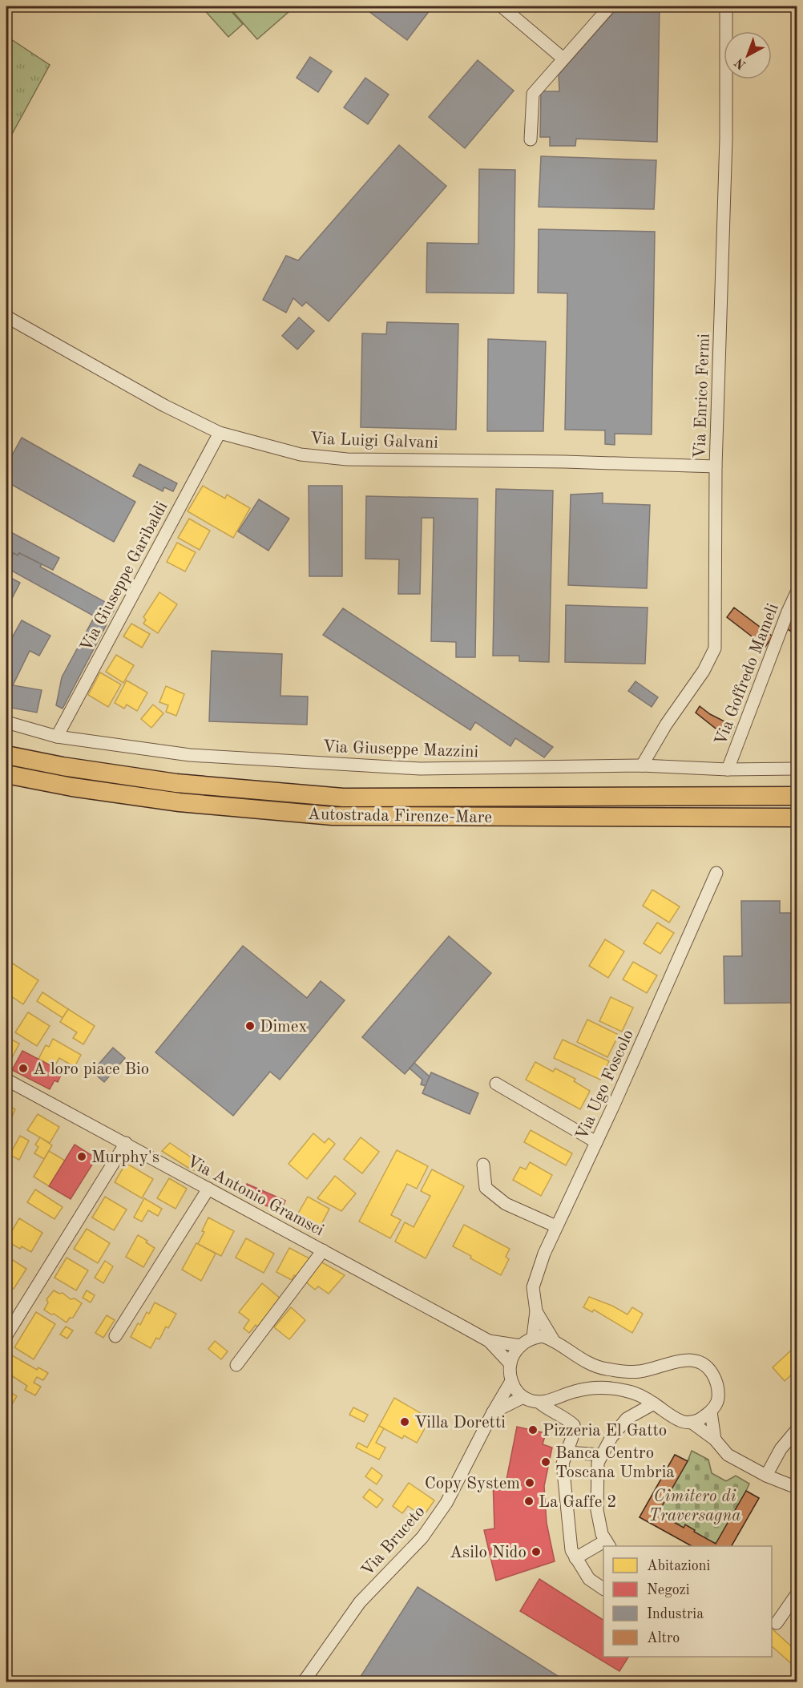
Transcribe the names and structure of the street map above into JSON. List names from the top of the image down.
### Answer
{
  "streets": {
    "highway": ["Autostrada Firenze-Mare"],
    "street": [
      "Via Enrico Fermi",
      "Via Luigi Galvani",
      "Via Giuseppe Garibaldi",
      "Via Goffredo Mameli",
      "Via Giuseppe Mazzini",
      "Via Ugo Foscolo",
      "Via Antonio Gramsci",
      "Via Bruceto"
    ]
  },
  "crossings": [
    ["Via Enrico Fermi", "Via Luigi Galvani"],
    ["Via Enrico Fermi", "Via Giuseppe Mazzini"],
    ["Via Luigi Galvani", "Via Giuseppe Garibaldi"],
    ["Via Giuseppe Garibaldi", "Via Giuseppe Mazzini"],
    ["Via Goffredo Mameli", "Via Giuseppe Mazzini"]
  ],
  "parks": ["Cimitero di Traversagna"],
  "places": [
    "Dimex",
    "A loro piace Bio",
    "Murphy's",
    "Villa Doretti",
    "Pizzeria El Gatto",
    "Banca Centro Toscana Umbria",
    "Copy System",
    "La Gaffe 2",
    "Asilo Nido"
  ],
  "legend": [
    "Abitazioni",
    "Negozi",
    "Industria",
    "Altro"
  ],
  "north": "bottom left"
}
